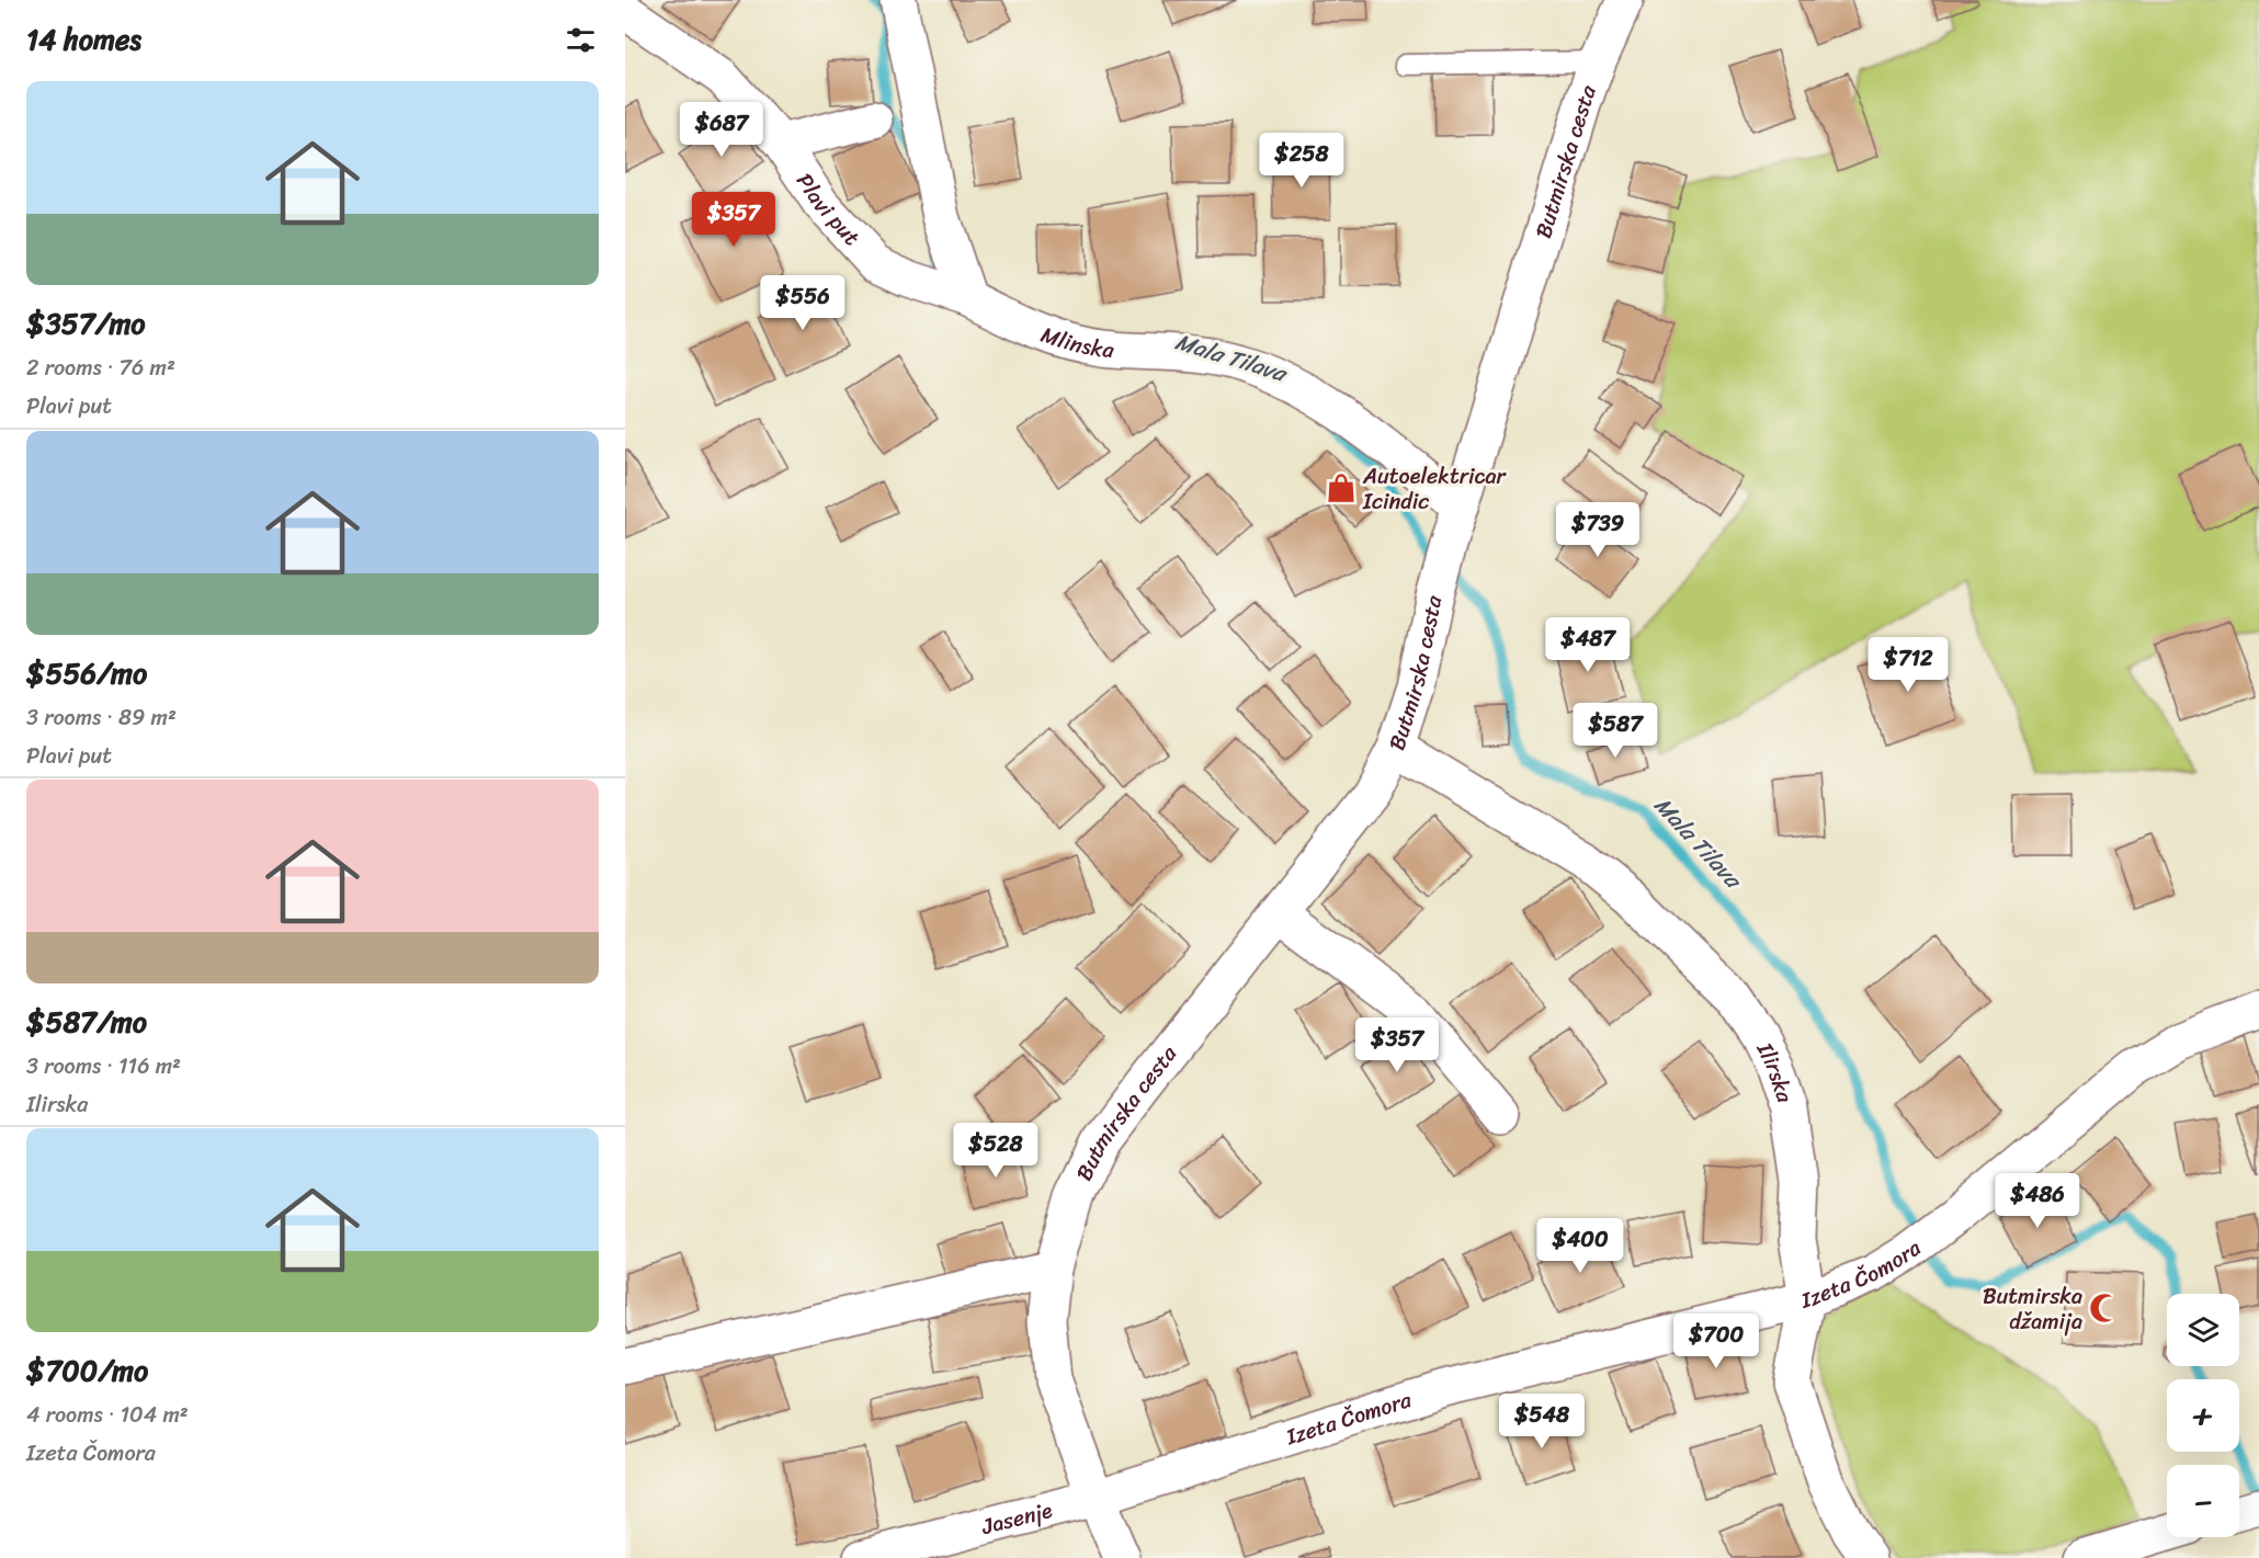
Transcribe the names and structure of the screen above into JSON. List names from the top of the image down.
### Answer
{
  "streets": {
    "street": [
      "Butmirska cesta",
      "Plavi put",
      "Mlinska",
      "Ilirska",
      "Izeta Čomora",
      "Jasenje"
    ]
  },
  "crossings": [
    ["Butmirska cesta", "Mlinska"],
    ["Butmirska cesta", "Ilirska"],
    ["Butmirska cesta", "Izeta Čomora"],
    ["Butmirska cesta", "Jasenje"],
    ["Plavi put", "Mlinska"],
    ["Ilirska", "Izeta Čomora"],
    ["Izeta Čomora", "Jasenje"]
  ],
  "water": ["Mala Tilava"],
  "places": {
    "shop": ["Autoelektricar Icindic"],
    "mosque": ["Butmirska džamija"]
  },
  "page": {
    "heading": "14 homes",
    "list": [
      {
        "name": "$357/mo",
        "note": "2 rooms · 76 m² · Plavi put"
      },
      {
        "name": "$556/mo",
        "note": "3 rooms · 89 m² · Plavi put"
      },
      {
        "name": "$587/mo",
        "note": "3 rooms · 116 m² · Ilirska"
      },
      {
        "name": "$700/mo",
        "note": "4 rooms · 104 m² · Izeta Čomora"
      }
    ],
    "price": [
      "$687",
      "$258",
      "$357",
      "$556",
      "$739",
      "$487",
      "$712",
      "$587",
      "$357",
      "$528",
      "$486",
      "$400",
      "$700",
      "$548"
    ],
    "map_buttons": ["+", "−"]
  }
}
